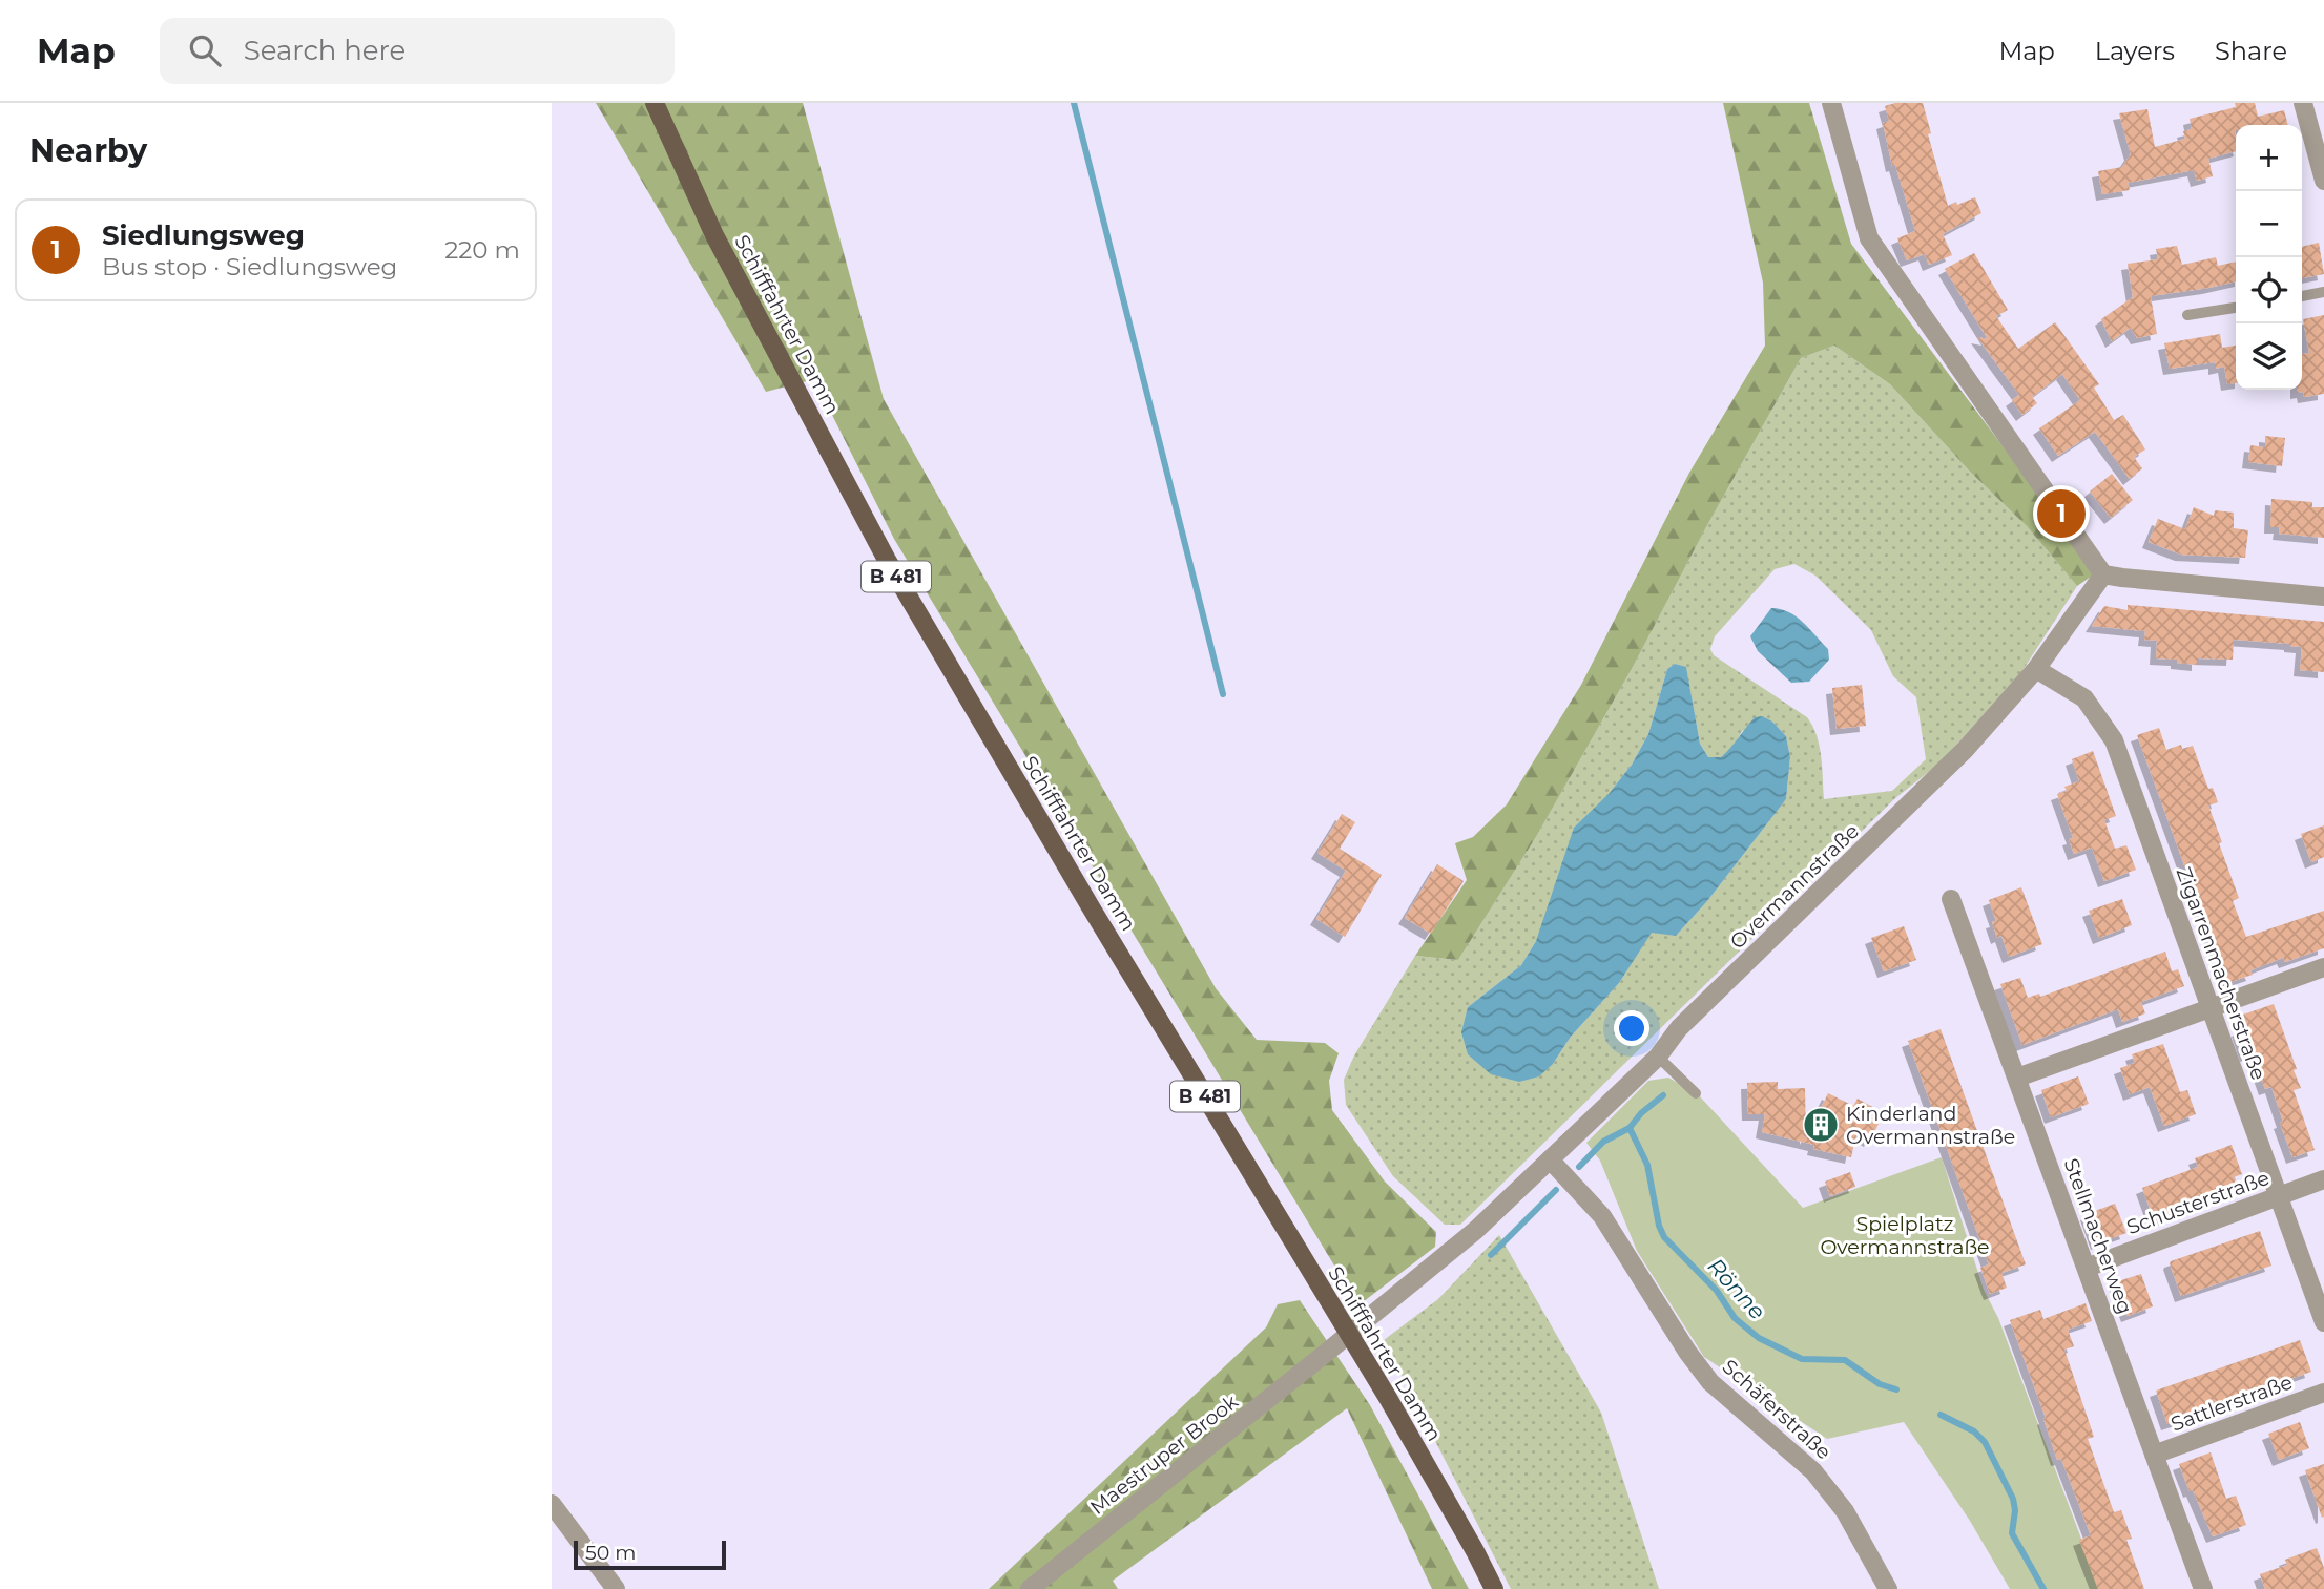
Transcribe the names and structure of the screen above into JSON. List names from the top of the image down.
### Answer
{
  "streets": {
    "main road": ["Schifffahrter Damm", "B 481"],
    "street": [
      "Overmannstraße",
      "Zigarrenmacherstraße",
      "Schusterstraße",
      "Stellmacherweg",
      "Sattlerstraße",
      "Schäferstraße",
      "Maestruper Brook"
    ]
  },
  "crossings": [
    ["Overmannstraße", "Zigarrenmacherstraße"],
    ["Overmannstraße", "Schäferstraße"],
    ["Overmannstraße", "Maestruper Brook"],
    ["Zigarrenmacherstraße", "Schusterstraße"],
    ["Schusterstraße", "Stellmacherweg"],
    ["Stellmacherweg", "Sattlerstraße"]
  ],
  "water": ["Rönne"],
  "parks": ["Spielplatz Overmannstraße"],
  "places": {
    "building": ["Kinderland Overmannstraße"]
  },
  "scale_bar": "50 m",
  "page": {
    "header": "Map",
    "search": "Search here",
    "nav": ["Map", "Layers", "Share"],
    "heading": "Nearby",
    "map_buttons": ["+", "−"],
    "list": [
      {
        "mark": "1",
        "name": "Siedlungsweg",
        "note": "Bus stop · Siedlungsweg",
        "value": "220 m"
      }
    ],
    "pins": "1",
    "scale": "50 m"
  }
}
